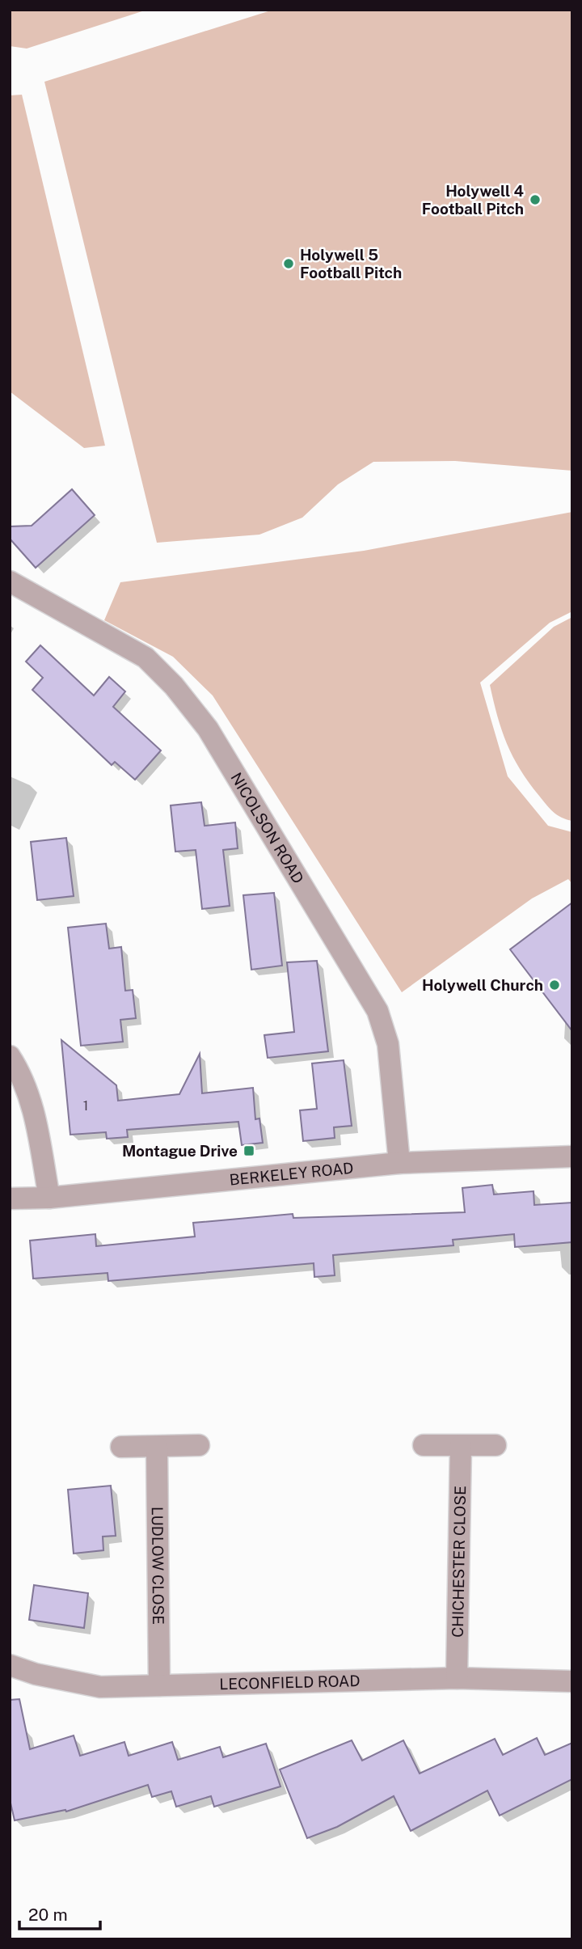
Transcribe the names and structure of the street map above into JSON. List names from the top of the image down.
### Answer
{
  "streets": {
    "street": [
      "NICOLSON ROAD",
      "BERKELEY ROAD",
      "CHICHESTER CLOSE",
      "LUDLOW CLOSE",
      "LECONFIELD ROAD"
    ]
  },
  "crossings": [
    ["NICOLSON ROAD", "BERKELEY ROAD"],
    ["CHICHESTER CLOSE", "LECONFIELD ROAD"],
    ["LUDLOW CLOSE", "LECONFIELD ROAD"]
  ],
  "places": {
    "other": ["Holywell 4 Football Pitch", "Holywell 5 Football Pitch", "Holywell Church"],
    "transit": ["Montague Drive"]
  },
  "house_numbers": ["1"],
  "scale_bar": "20 m"
}
